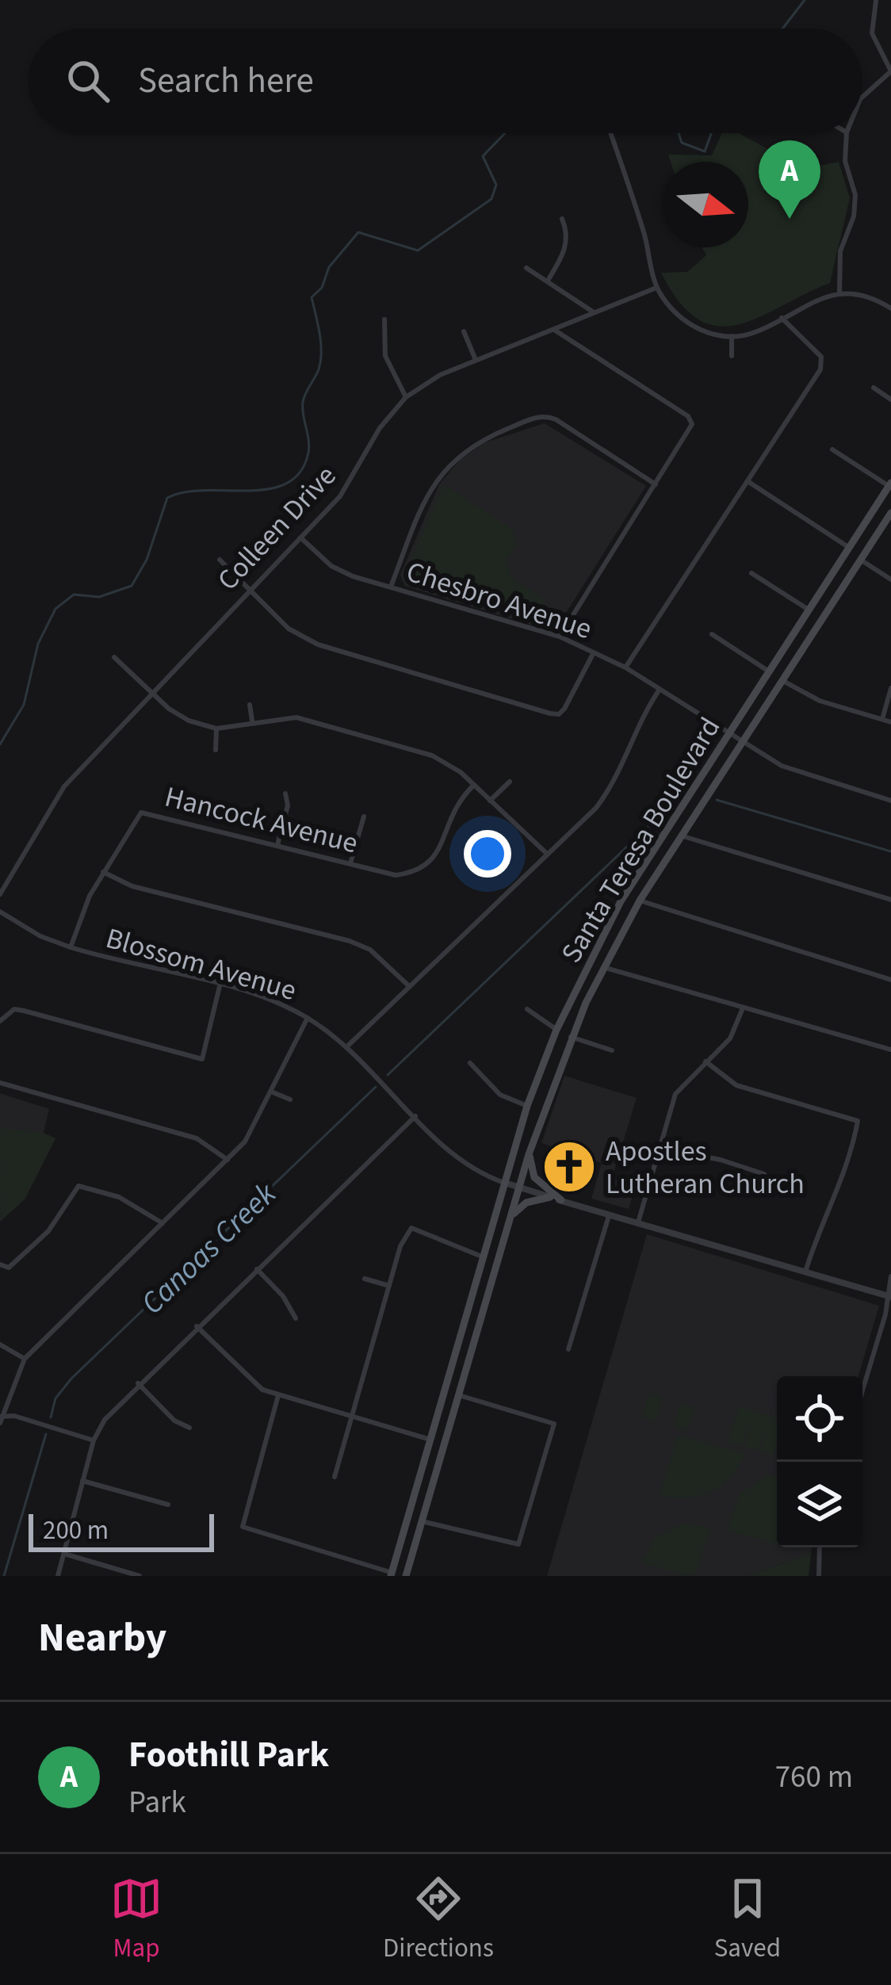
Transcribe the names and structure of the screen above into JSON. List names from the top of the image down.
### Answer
{
  "streets": {
    "main road": ["Santa Teresa Boulevard"],
    "street": [
      "Colleen Drive",
      "Chesbro Avenue",
      "Hancock Avenue",
      "Blossom Avenue"
    ]
  },
  "crossings": [
    ["Colleen Drive", "Chesbro Avenue"],
    ["Chesbro Avenue", "Santa Teresa Boulevard"],
    ["Hancock Avenue", "Blossom Avenue"],
    ["Santa Teresa Boulevard", "Blossom Avenue"]
  ],
  "water": ["Canoas Creek"],
  "places": {
    "church": ["Apostles Lutheran Church"]
  },
  "scale_bar": "200 m",
  "north": "right",
  "page": {
    "search": "Search here",
    "pins": "A",
    "scale": "200 m",
    "heading": "Nearby",
    "list": [
      {
        "mark": "A",
        "name": "Foothill Park",
        "note": "Park",
        "value": "760 m"
      }
    ],
    "nav": ["Map", "Directions", "Saved"]
  }
}
